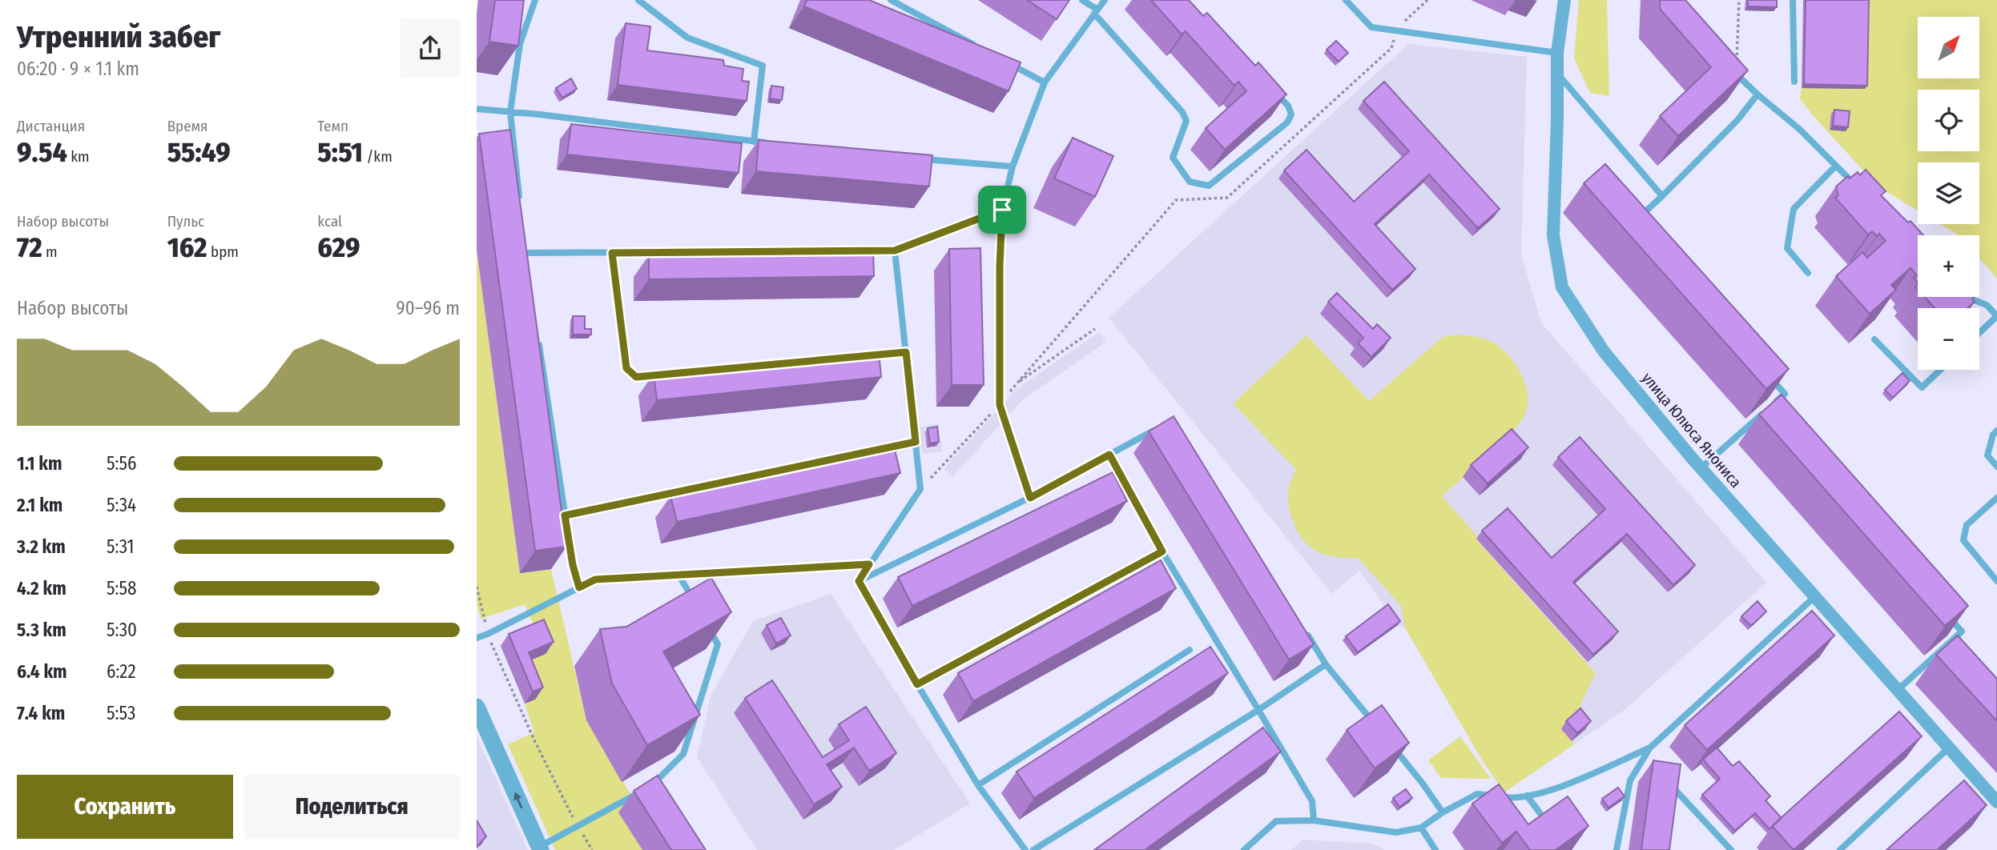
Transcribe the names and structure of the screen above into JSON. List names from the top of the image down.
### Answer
{
  "streets": {
    "street": ["улица Юлюса Янониса"]
  },
  "north": "top right",
  "page": {
    "heading": ["Утренний забег", "06:20 · 9 × 1.1 km"],
    "map_buttons": ["+", "−"],
    "stats": [
      ["Дистанция", "9.54 km"],
      ["Время", "55:49"],
      ["Темп", "5:51 /km"],
      ["Набор высоты", "72 m"],
      ["Пульс", "162 bpm"],
      ["kcal", "629"]
    ],
    "chart": ["Набор высоты", "90–96 m"],
    "list": [
      {
        "name": "1.1 km",
        "note": "5:56"
      },
      {
        "name": "2.1 km",
        "note": "5:34"
      },
      {
        "name": "3.2 km",
        "note": "5:31"
      },
      {
        "name": "4.2 km",
        "note": "5:58"
      },
      {
        "name": "5.3 km",
        "note": "5:30"
      },
      {
        "name": "6.4 km",
        "note": "6:22"
      },
      {
        "name": "7.4 km",
        "note": "5:53"
      }
    ],
    "buttons": ["Сохранить", "Поделиться"]
  }
}
